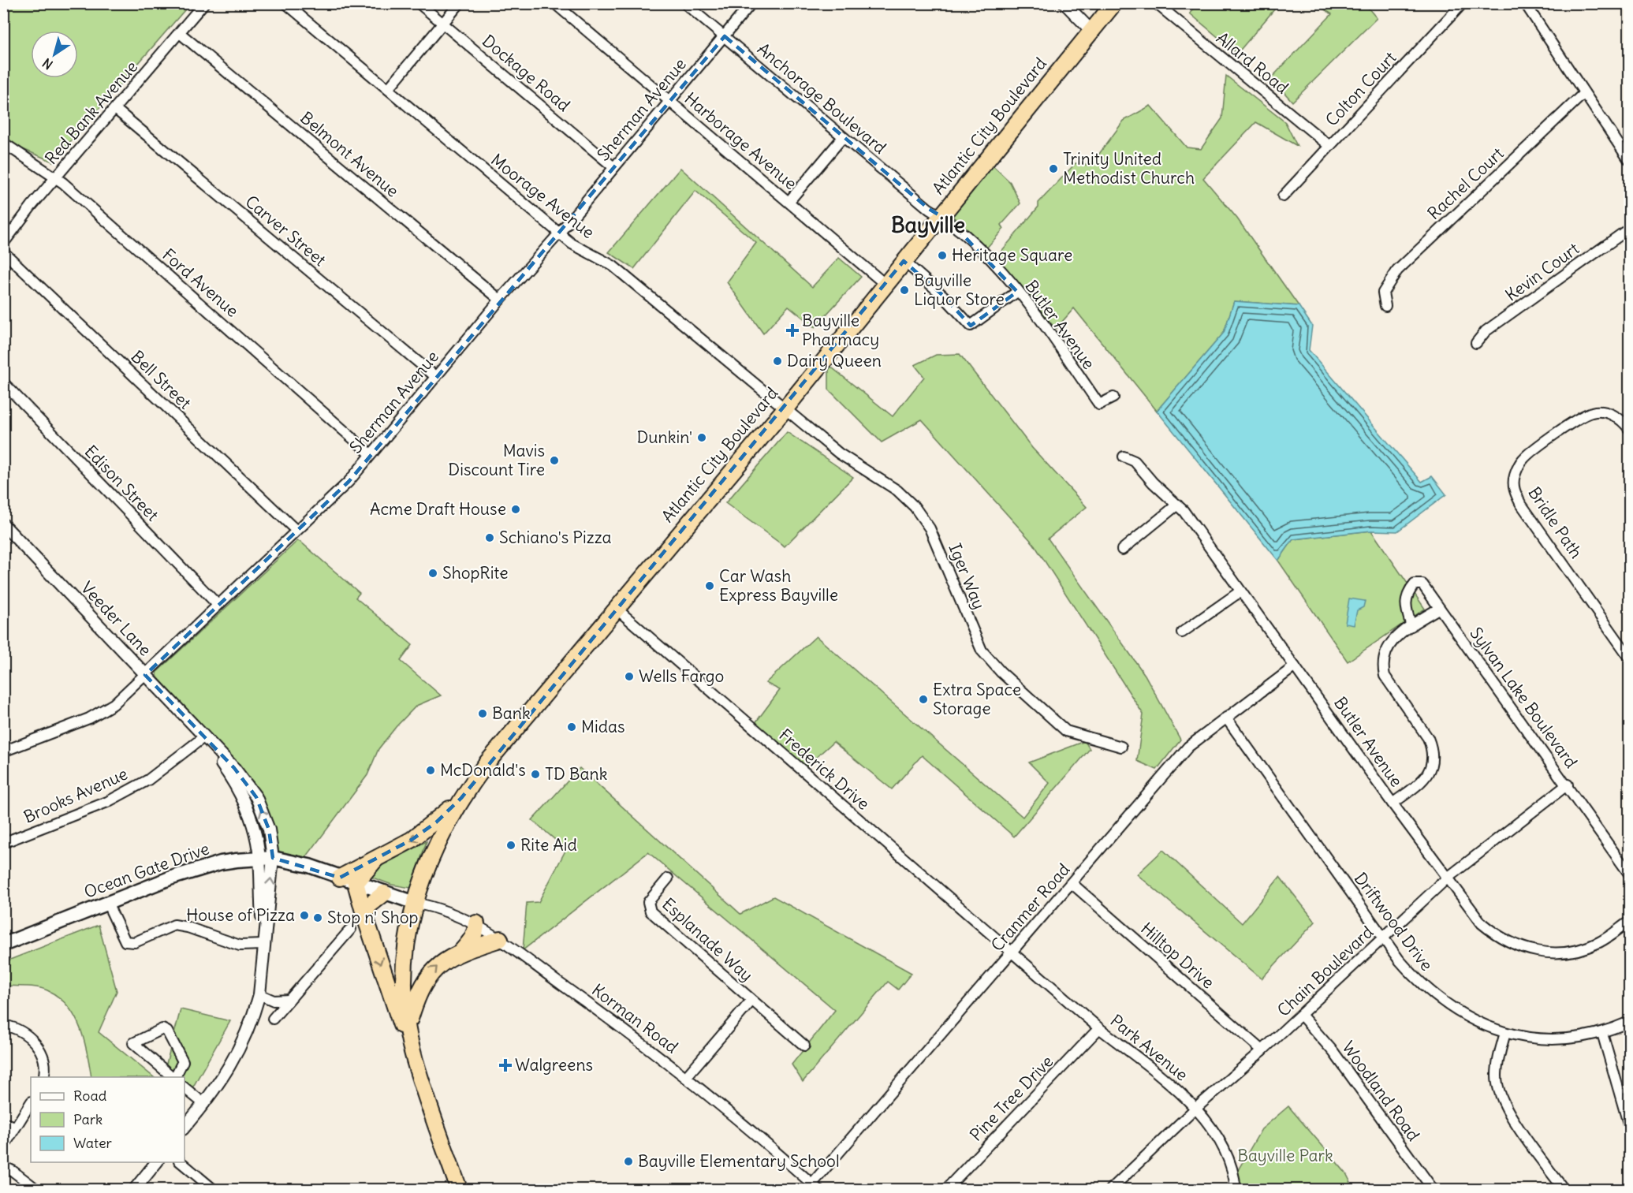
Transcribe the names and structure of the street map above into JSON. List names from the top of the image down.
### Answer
{
  "streets": {
    "highway": ["Atlantic City Boulevard"],
    "main road": ["Ocean Gate Drive"],
    "street": [
      "Allard Road",
      "Dockage Road",
      "Colton Court",
      "Anchorage Boulevard",
      "Sherman Avenue",
      "Red Bank Avenue",
      "Harborage Avenue",
      "Belmont Avenue",
      "Rachel Court",
      "Moorage Avenue",
      "Carver Street",
      "Kevin Court",
      "Ford Avenue",
      "Butler Avenue",
      "Bell Street",
      "Edison Street",
      "Bridle Path",
      "Iger Way",
      "Veeder Lane",
      "Sylvan Lake Boulevard",
      "Frederick Drive",
      "Brooks Avenue",
      "Cranmer Road",
      "Driftwood Drive",
      "Esplanade Way",
      "Hilltop Drive",
      "Chain Boulevard",
      "Korman Road",
      "Park Avenue",
      "Woodland Road",
      "Pine Tree Drive"
    ]
  },
  "crossings": [
    ["Allard Road", "Colton Court"],
    ["Dockage Road", "Sherman Avenue"],
    ["Anchorage Boulevard", "Sherman Avenue"],
    ["Anchorage Boulevard", "Atlantic City Boulevard"],
    ["Anchorage Boulevard", "Butler Avenue"],
    ["Sherman Avenue", "Harborage Avenue"],
    ["Sherman Avenue", "Belmont Avenue"],
    ["Sherman Avenue", "Moorage Avenue"],
    ["Sherman Avenue", "Carver Street"],
    ["Sherman Avenue", "Ford Avenue"],
    ["Sherman Avenue", "Bell Street"],
    ["Sherman Avenue", "Edison Street"],
    ["Sherman Avenue", "Veeder Lane"],
    ["Red Bank Avenue", "Belmont Avenue"],
    ["Red Bank Avenue", "Carver Street"],
    ["Red Bank Avenue", "Ford Avenue"],
    ["Atlantic City Boulevard", "Harborage Avenue"],
    ["Atlantic City Boulevard", "Moorage Avenue"],
    ["Atlantic City Boulevard", "Butler Avenue"],
    ["Atlantic City Boulevard", "Iger Way"],
    ["Atlantic City Boulevard", "Frederick Drive"],
    ["Moorage Avenue", "Iger Way"],
    ["Butler Avenue", "Cranmer Road"],
    ["Butler Avenue", "Chain Boulevard"],
    ["Veeder Lane", "Brooks Avenue"],
    ["Veeder Lane", "Ocean Gate Drive"],
    ["Sylvan Lake Boulevard", "Chain Boulevard"],
    ["Frederick Drive", "Cranmer Road"],
    ["Frederick Drive", "Park Avenue"],
    ["Ocean Gate Drive", "Korman Road"],
    ["Cranmer Road", "Driftwood Drive"],
    ["Cranmer Road", "Hilltop Drive"],
    ["Cranmer Road", "Korman Road"],
    ["Cranmer Road", "Park Avenue"],
    ["Driftwood Drive", "Chain Boulevard"],
    ["Esplanade Way", "Korman Road"],
    ["Hilltop Drive", "Chain Boulevard"],
    ["Chain Boulevard", "Park Avenue"],
    ["Chain Boulevard", "Woodland Road"],
    ["Park Avenue", "Pine Tree Drive"]
  ],
  "districts": ["Bayville"],
  "parks": ["Bayville Park"],
  "places": {
    "other": [
      "Trinity United Methodist Church",
      "Heritage Square",
      "Bayville Liquor Store",
      "Dairy Queen",
      "Dunkin'",
      "Mavis Discount Tire",
      "Acme Draft House",
      "Schiano's Pizza",
      "ShopRite",
      "Car Wash Express Bayville",
      "Wells Fargo",
      "Extra Space Storage",
      "Bank",
      "Midas",
      "McDonald's",
      "TD Bank",
      "Rite Aid",
      "House of Pizza",
      "Stop n' Shop",
      "Bayville Elementary School"
    ],
    "health": ["Bayville Pharmacy", "Walgreens"]
  },
  "legend": ["Road", "Park", "Water"],
  "north": "bottom left"
}
